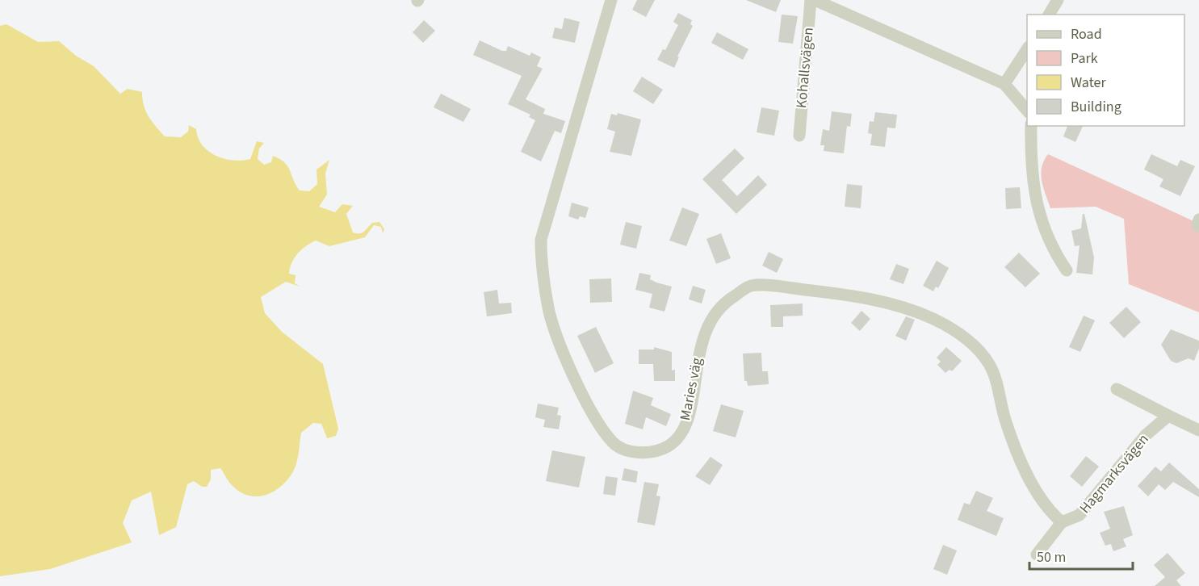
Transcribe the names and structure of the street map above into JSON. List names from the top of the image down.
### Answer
{
  "streets": {
    "street": ["Kohallsvägen", "Maries väg", "Hagmarksvägen"]
  },
  "crossings": [
    ["Maries väg", "Hagmarksvägen"]
  ],
  "legend": [
    "Road",
    "Park",
    "Water",
    "Building"
  ],
  "scale_bar": "50 m"
}
